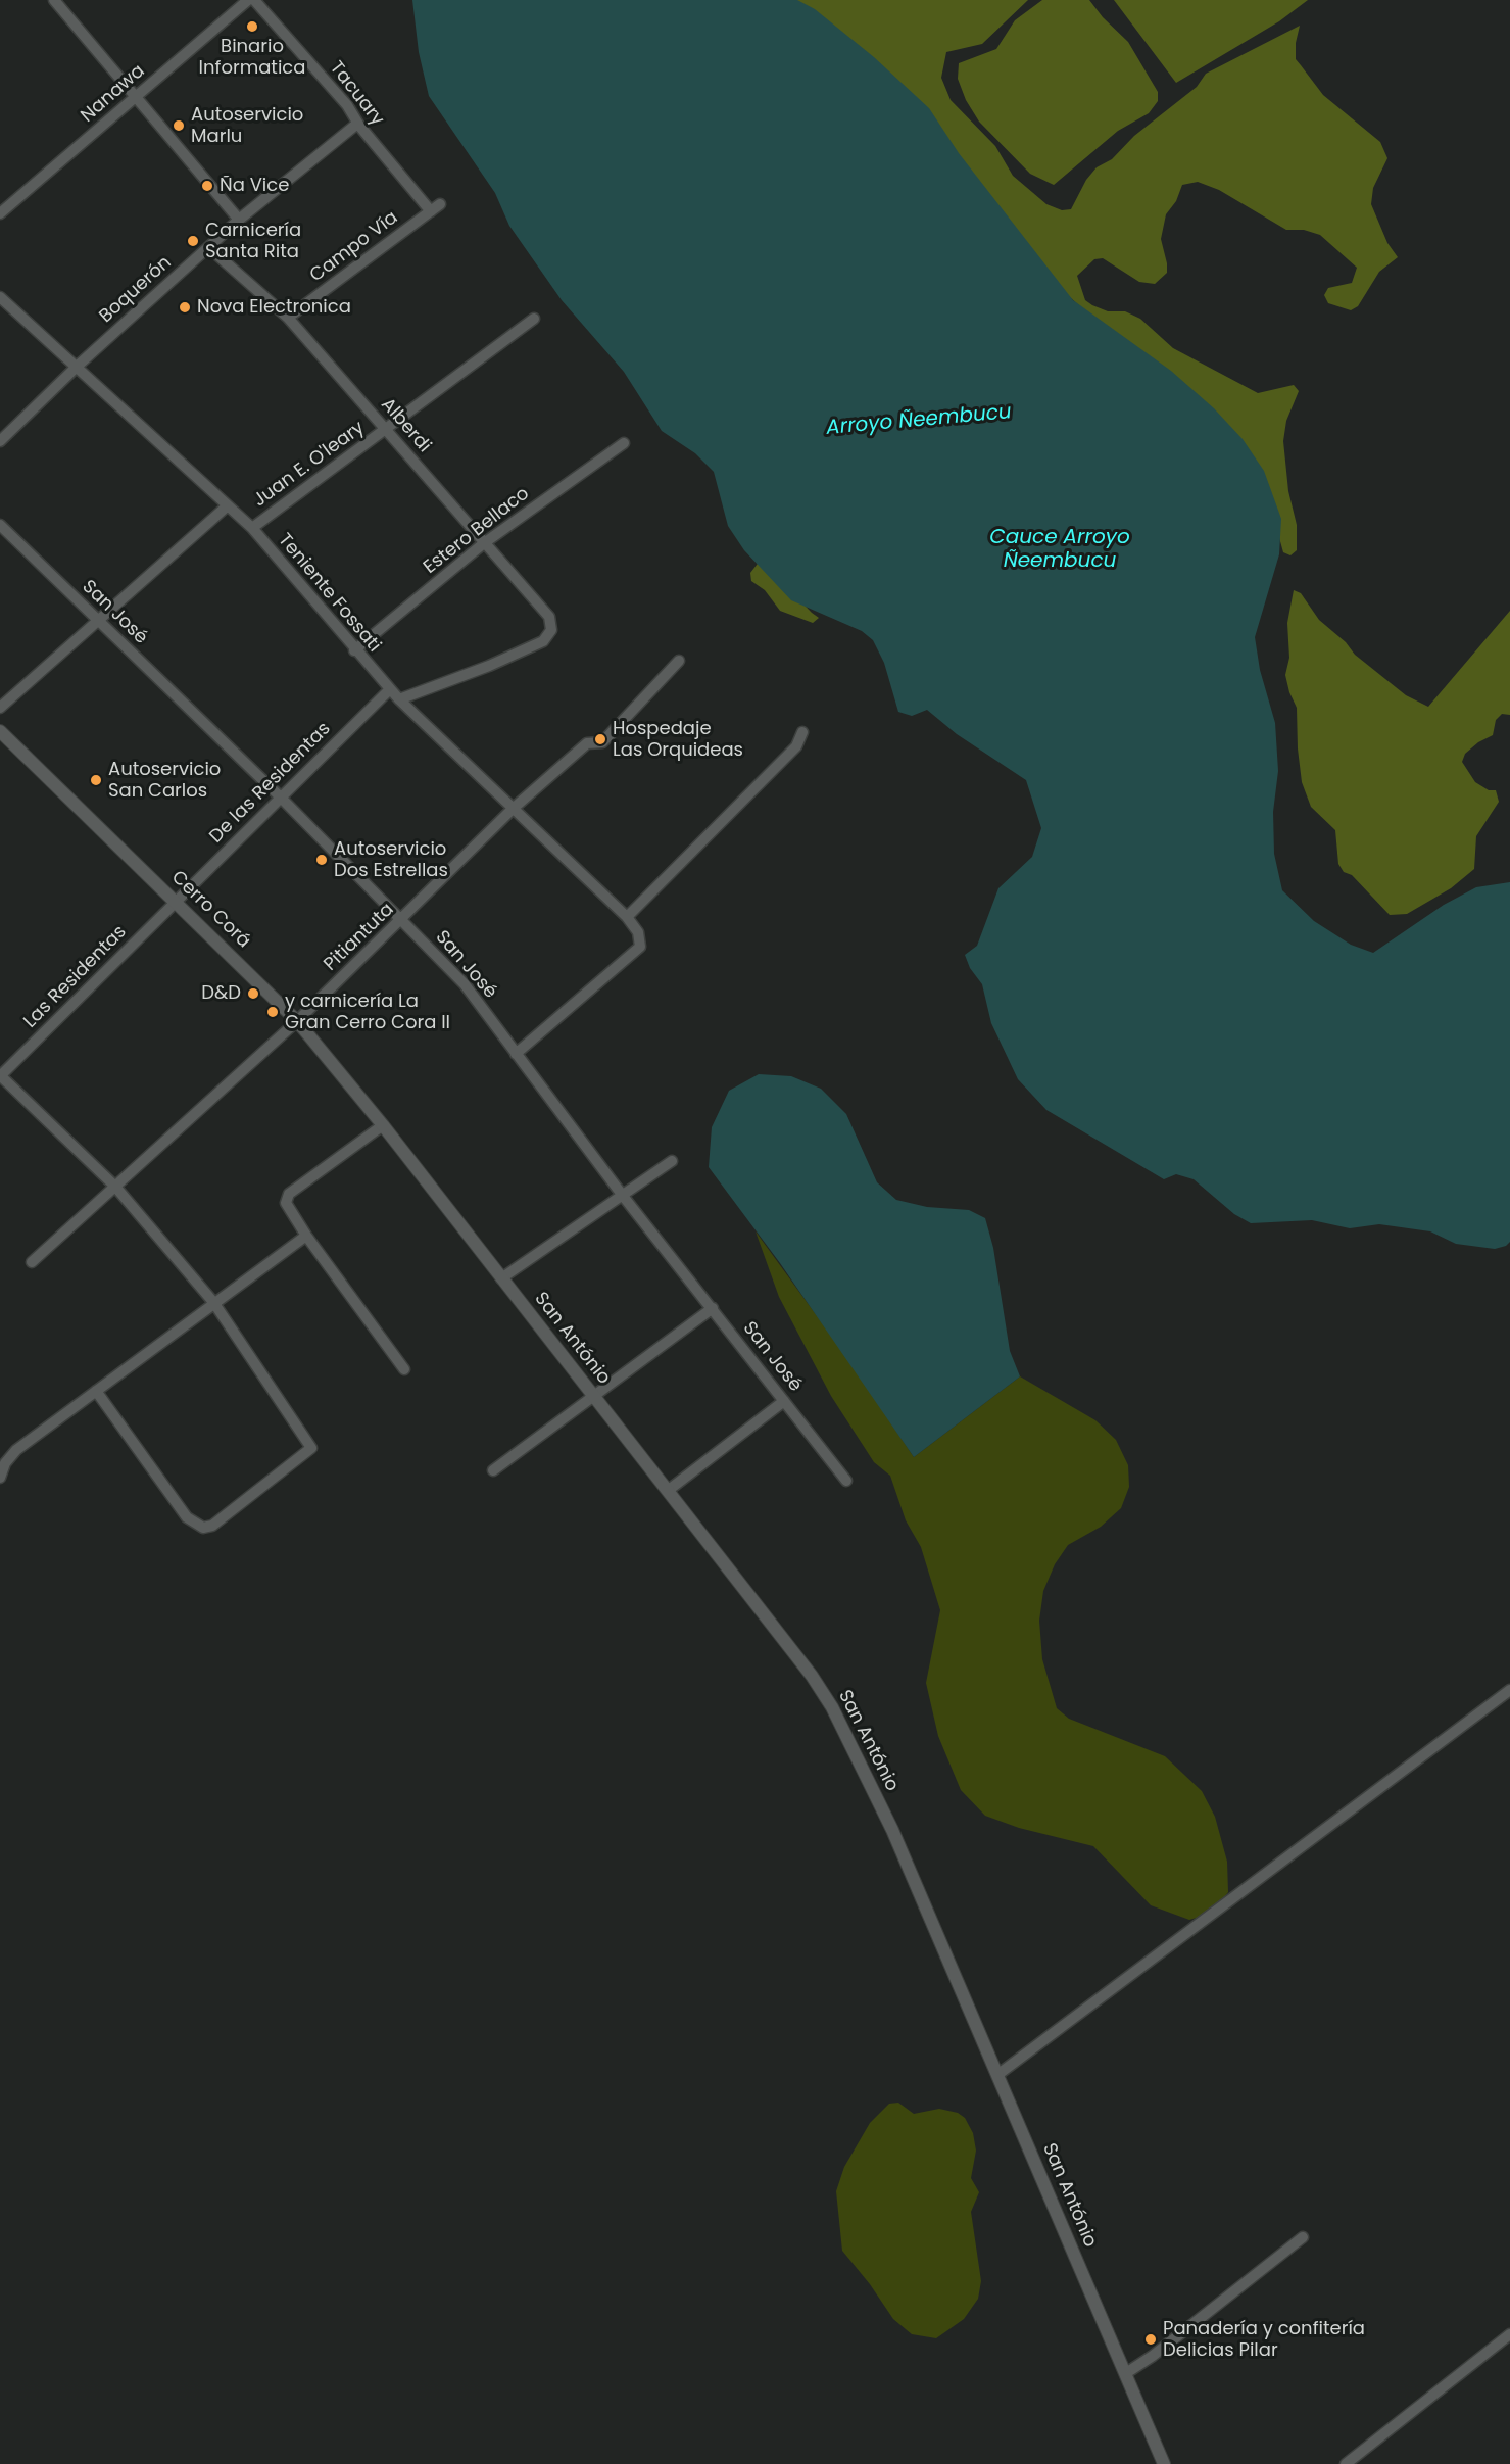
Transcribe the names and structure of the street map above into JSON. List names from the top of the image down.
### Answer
{
  "streets": {
    "street": [
      "Nanawa",
      "Tacuary",
      "Campo Vía",
      "Boquerón",
      "Alberdi",
      "Juan E. O'leary",
      "Estero Bellaco",
      "Teniente Fossati",
      "San José",
      "De las Residentas",
      "Cerro Corá",
      "Pitiantuta",
      "Las Residentas",
      "San António"
    ]
  },
  "crossings": [
    ["Tacuary", "Campo Vía"],
    ["Tacuary", "Boquerón"],
    ["Campo Vía", "Alberdi"],
    ["Boquerón", "Alberdi"],
    ["Boquerón", "Teniente Fossati"],
    ["Alberdi", "Juan E. O'leary"],
    ["Alberdi", "Estero Bellaco"],
    ["Alberdi", "Teniente Fossati"],
    ["Juan E. O'leary", "Teniente Fossati"],
    ["Juan E. O'leary", "San José"],
    ["Estero Bellaco", "Teniente Fossati"],
    ["Teniente Fossati", "De las Residentas"],
    ["Teniente Fossati", "Pitiantuta"],
    ["San José", "De las Residentas"],
    ["San José", "Pitiantuta"],
    ["De las Residentas", "Cerro Corá"],
    ["De las Residentas", "Las Residentas"],
    ["Cerro Corá", "Pitiantuta"],
    ["Cerro Corá", "Las Residentas"],
    ["Cerro Corá", "San António"]
  ],
  "water": ["Arroyo Ñeembucu", "Cauce Arroyo Ñeembucu"],
  "places": [
    "Binario Informatica",
    "Autoservicio Marlu",
    "Ña Vice",
    "Carnicería Santa Rita",
    "Nova Electronica",
    "Hospedaje Las Orquideas",
    "Autoservicio San Carlos",
    "Autoservicio Dos Estrellas",
    "D&D",
    "y carnicería La Gran Cerro Cora II",
    "Panadería y confitería Delicias Pilar"
  ]
}
